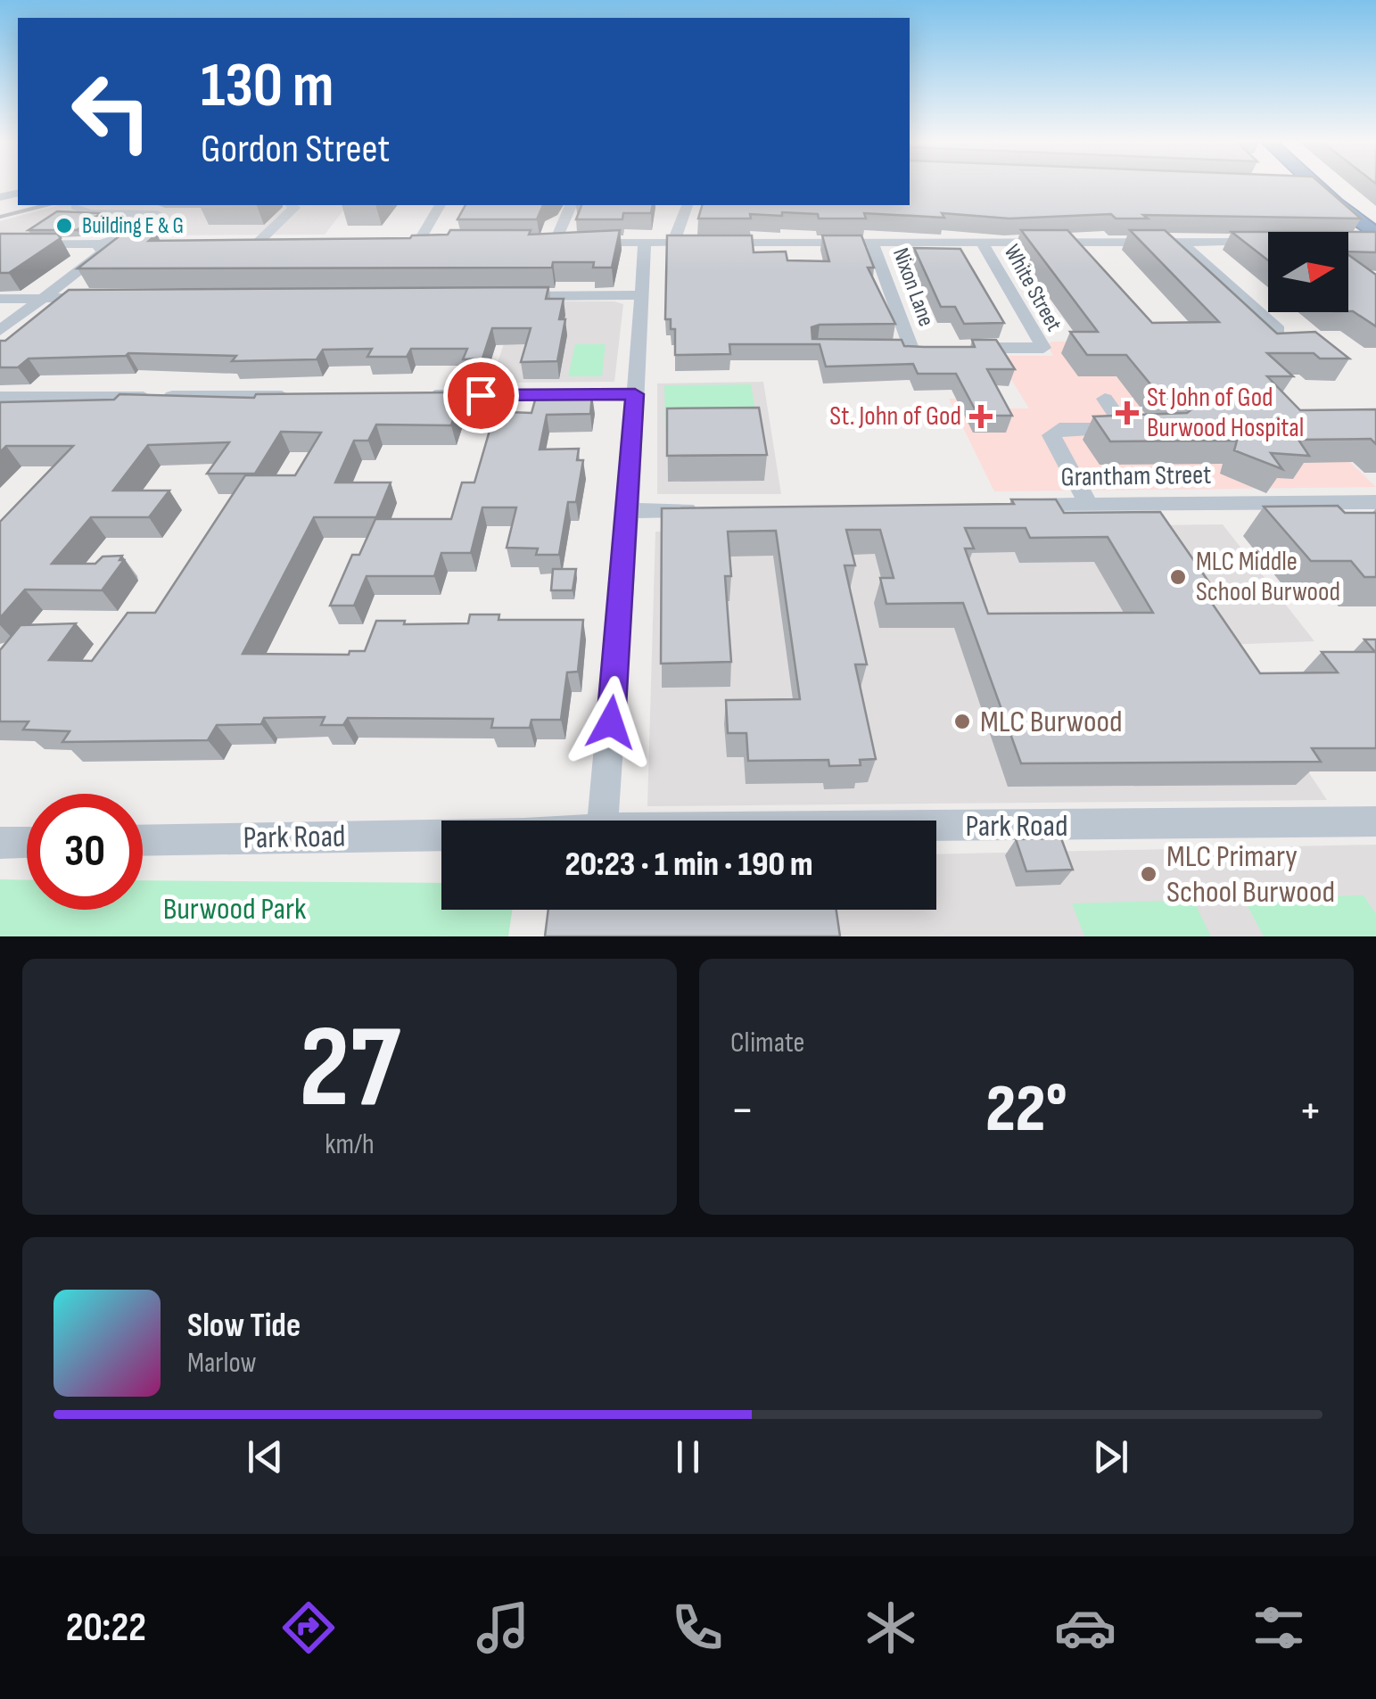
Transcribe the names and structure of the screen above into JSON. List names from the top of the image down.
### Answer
{
  "streets": {
    "street": [
      "Nixon Lane",
      "White Street",
      "Grantham Street",
      "Park Road"
    ]
  },
  "parks": ["Burwood Park"],
  "places": {
    "other": [
      "Building E & G",
      "MLC Middle School Burwood",
      "MLC Burwood",
      "MLC Primary School Burwood"
    ],
    "health": ["St John of God Burwood Hospital", "St. John of God"]
  },
  "north": "right",
  "page": {
    "turn": ["130 m", "Gordon Street"],
    "limit": "30",
    "trip": "20:23 · 1 min · 190 m",
    "tile": [
      ["27", "km/h"],
      "Climate"
    ],
    "heat": ["−", "22°", "+"],
    "song": ["Slow Tide", "Marlow"],
    "tabs": "20:22"
  }
}
